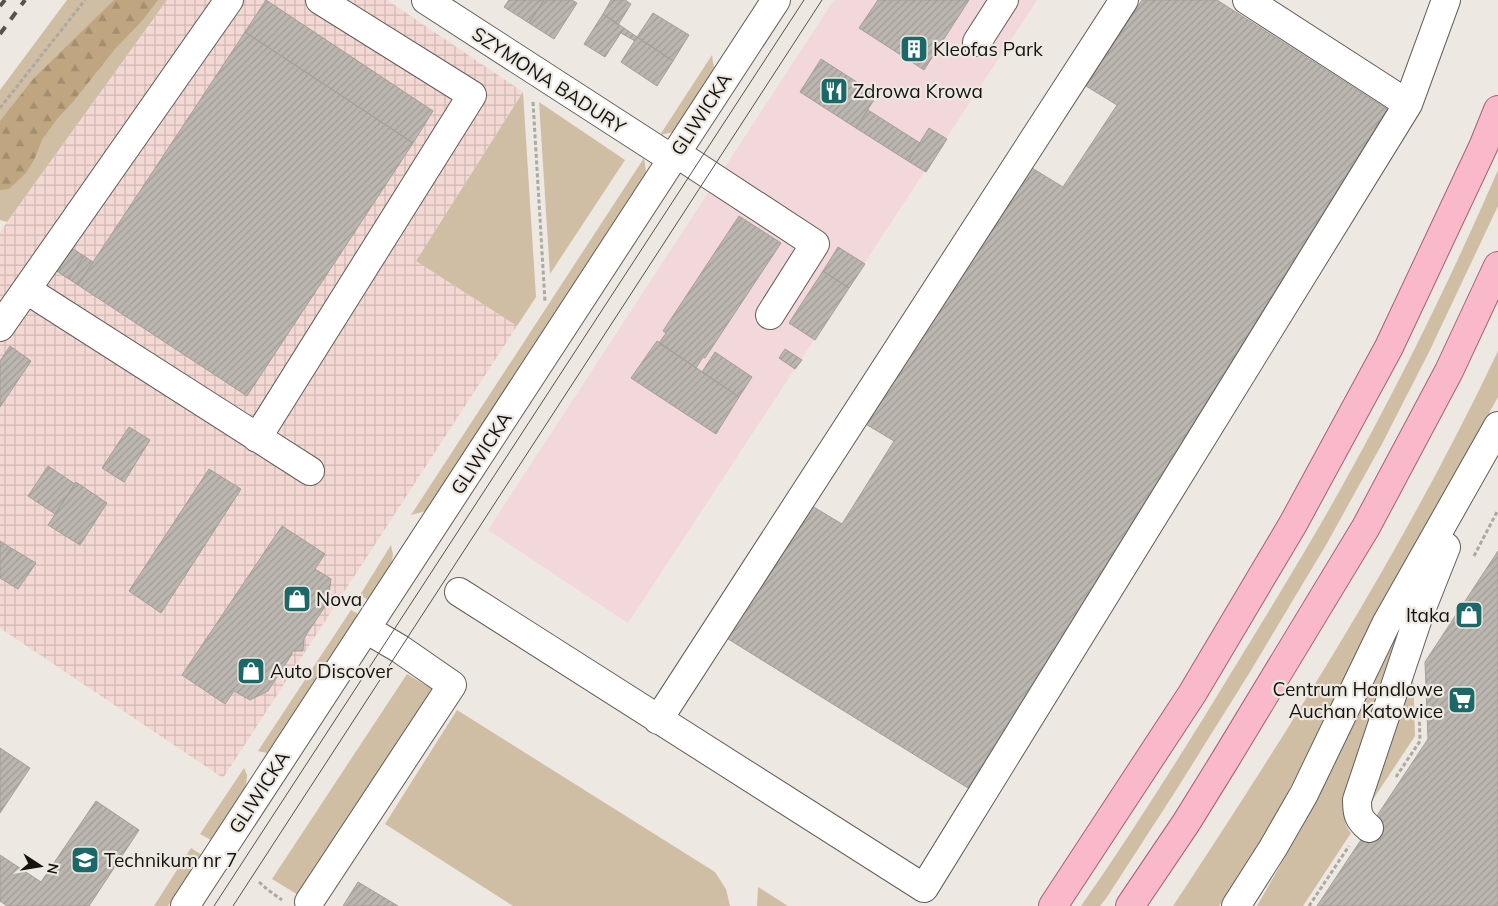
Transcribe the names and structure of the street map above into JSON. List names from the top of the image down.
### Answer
{
  "streets": {
    "street": ["SZYMONA BADURY", "GLIWICKA"]
  },
  "crossings": [
    ["SZYMONA BADURY", "GLIWICKA"]
  ],
  "places": {
    "building": ["Kleofas Park"],
    "restaurant": ["Zdrowa Krowa"],
    "shop": ["Nova", "Itaka", "Auto Discover"],
    "supermarket": ["Centrum Handlowe Auchan Katowice"],
    "school or university": ["Technikum nr 7"]
  },
  "north": "right"
}
